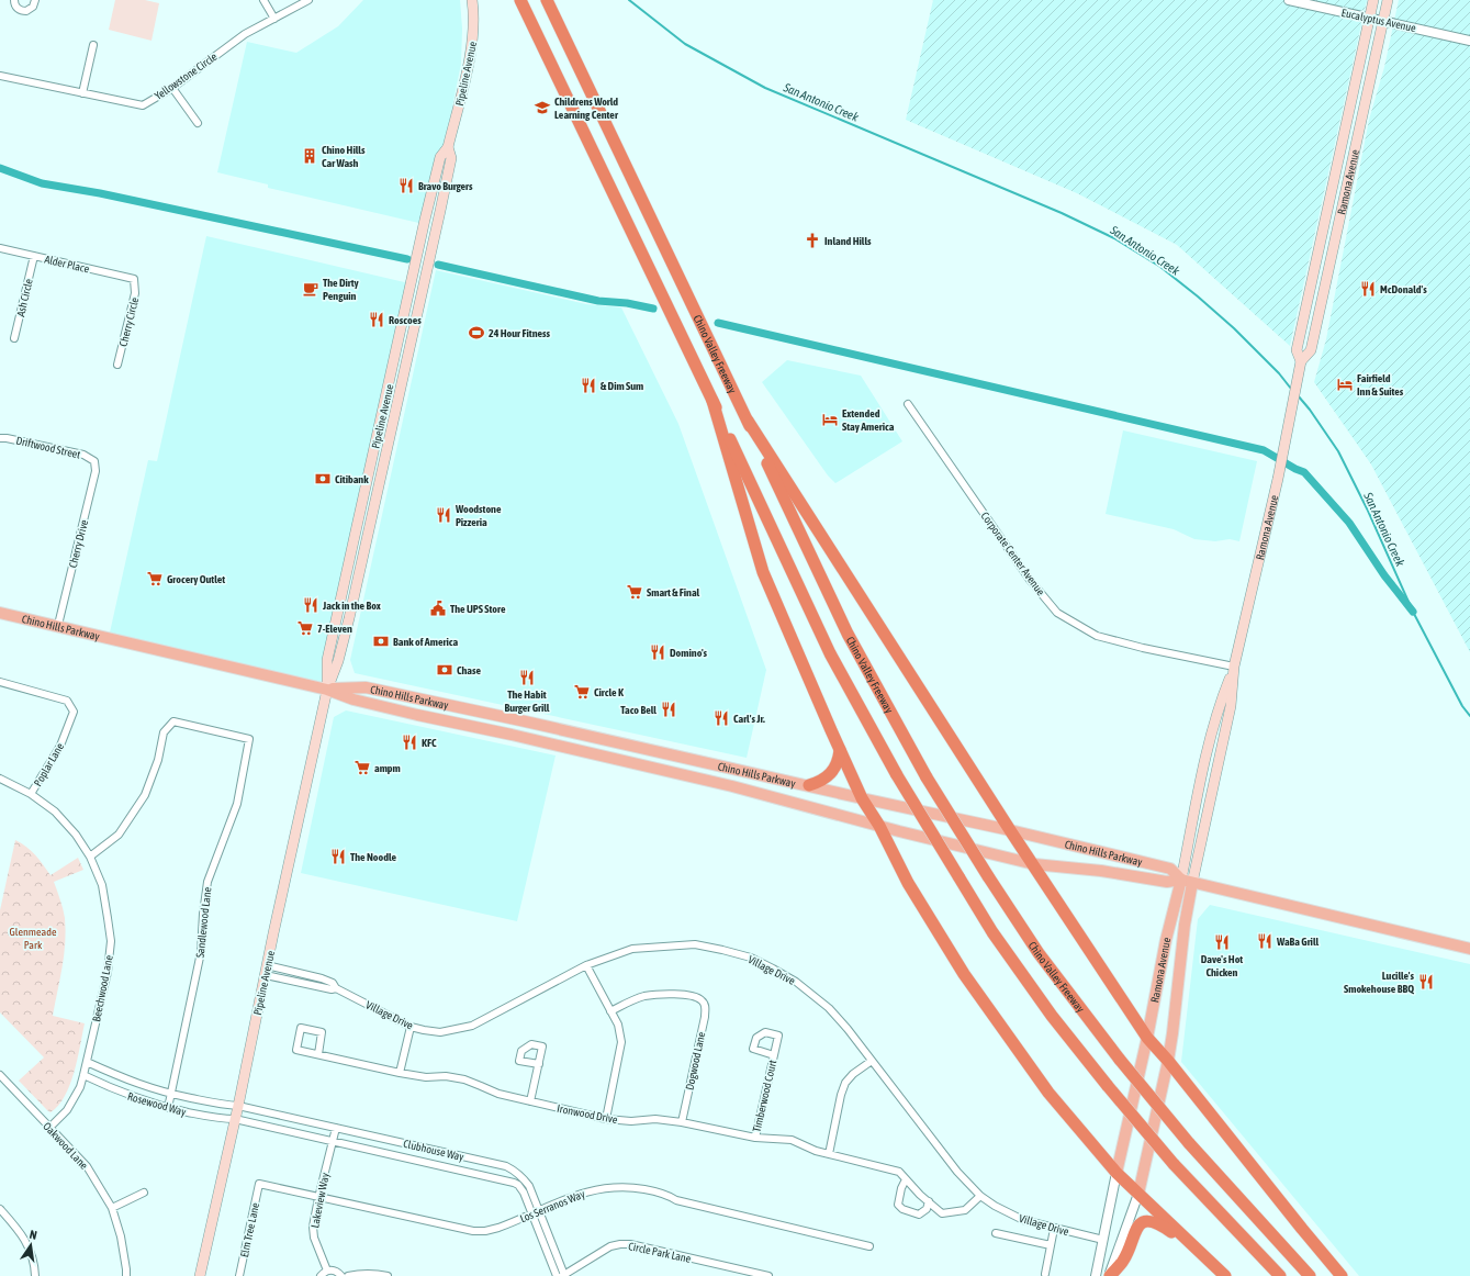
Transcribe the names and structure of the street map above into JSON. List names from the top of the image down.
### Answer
{
  "streets": {
    "highway": ["Chino Valley Freeway"],
    "main road": ["Pipeline Avenue", "Ramona Avenue", "Chino Hills Parkway"],
    "street": [
      "Eucalyptus Avenue",
      "Yellowstone Circle",
      "Alder Place",
      "Ash Circle",
      "Cherry Circle",
      "Driftwood Street",
      "Cherry Drive",
      "Corporate Center Avenue",
      "Poplar Lane",
      "Sandlewood Lane",
      "Village Drive",
      "Beechwood Lane",
      "Dogwood Lane",
      "Timberwood Court",
      "Rosewood Way",
      "Ironwood Drive",
      "Oakwood Lane",
      "Clubhouse Way",
      "Lakeview Way",
      "Los Serranos Way",
      "Elm Tree Lane",
      "Circle Park Lane"
    ]
  },
  "crossings": [
    ["Eucalyptus Avenue", "Ramona Avenue"],
    ["Pipeline Avenue", "Chino Hills Parkway"],
    ["Pipeline Avenue", "Village Drive"],
    ["Pipeline Avenue", "Rosewood Way"],
    ["Pipeline Avenue", "Clubhouse Way"],
    ["Ramona Avenue", "Corporate Center Avenue"],
    ["Ramona Avenue", "Chino Hills Parkway"],
    ["Ramona Avenue", "Village Drive"],
    ["Alder Place", "Ash Circle"],
    ["Alder Place", "Cherry Circle"],
    ["Driftwood Street", "Cherry Drive"],
    ["Cherry Drive", "Chino Hills Parkway"],
    ["Poplar Lane", "Beechwood Lane"],
    ["Sandlewood Lane", "Beechwood Lane"],
    ["Sandlewood Lane", "Rosewood Way"],
    ["Village Drive", "Ironwood Drive"],
    ["Beechwood Lane", "Rosewood Way"],
    ["Beechwood Lane", "Oakwood Lane"],
    ["Dogwood Lane", "Ironwood Drive"],
    ["Timberwood Court", "Ironwood Drive"],
    ["Rosewood Way", "Clubhouse Way"],
    ["Clubhouse Way", "Lakeview Way"],
    ["Clubhouse Way", "Los Serranos Way"],
    ["Clubhouse Way", "Circle Park Lane"],
    ["Lakeview Way", "Los Serranos Way"],
    ["Los Serranos Way", "Elm Tree Lane"]
  ],
  "water": ["San Antonio Creek"],
  "parks": ["Glenmeade Park"],
  "places": {
    "school or university": ["Childrens World Learning Center"],
    "building": ["Chino Hills Car Wash"],
    "restaurant": [
      "Bravo Burgers",
      "McDonald's",
      "Roscoes",
      "& Dim Sum",
      "Woodstone Pizzeria",
      "Jack in the Box",
      "Domino's",
      "The Habit Burger Grill",
      "Taco Bell",
      "Carl's Jr.",
      "KFC",
      "The Noodle",
      "WaBa Grill",
      "Dave's Hot Chicken",
      "Lucille's Smokehouse BBQ"
    ],
    "church": ["Inland Hills"],
    "cafe": ["The Dirty Penguin"],
    "sports": ["24 Hour Fitness"],
    "hotel": ["Fairfield Inn & Suites", "Extended Stay America"],
    "bank": ["Citibank", "Bank of America", "Chase"],
    "supermarket": [
      "Grocery Outlet",
      "Smart & Final",
      "7-Eleven",
      "Circle K",
      "ampm"
    ],
    "public building": ["The UPS Store"]
  },
  "north": "top"
}
